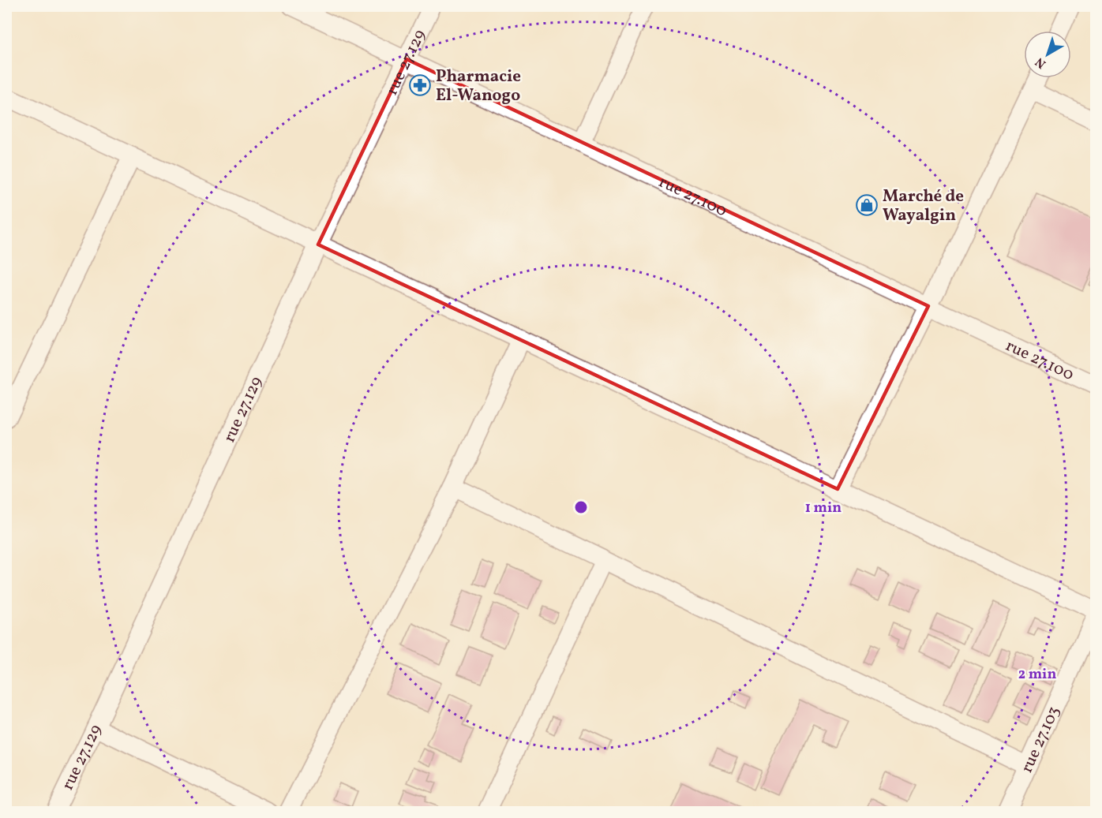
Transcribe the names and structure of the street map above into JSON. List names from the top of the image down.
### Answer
{
  "streets": {
    "street": ["rue 27.129", "rue 27.100", "rue 27.103"]
  },
  "crossings": [
    ["rue 27.129", "rue 27.100"]
  ],
  "places": {
    "pharmacy": ["Pharmacie El-Wanogo"],
    "shop": ["Marché de Wayalgin"]
  },
  "north": "bottom left",
  "rings": ["1 min", "2 min"]
}
